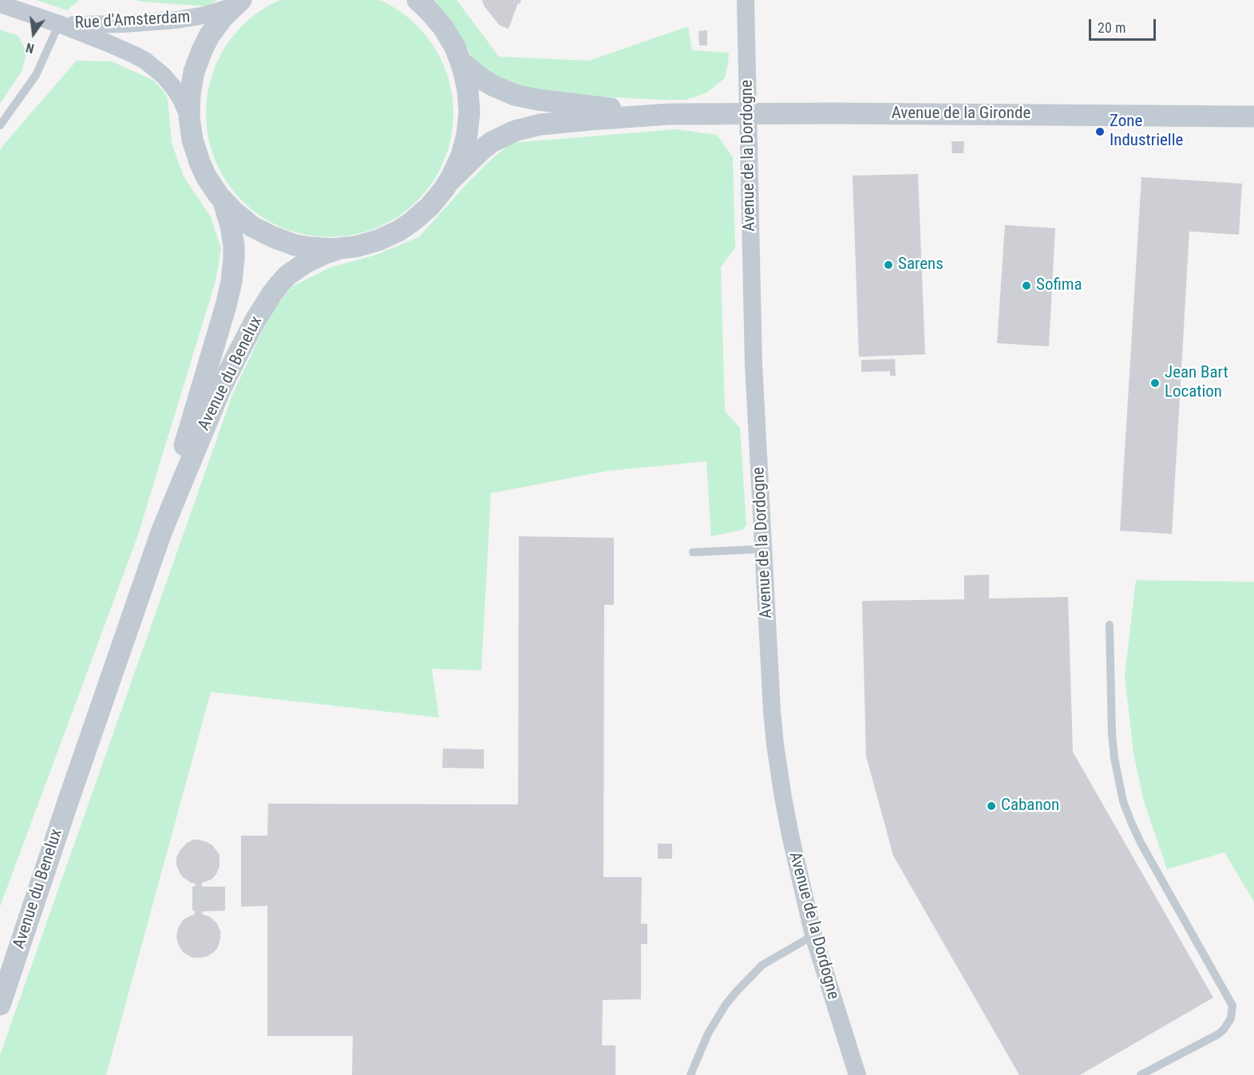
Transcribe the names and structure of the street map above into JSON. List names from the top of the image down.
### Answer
{
  "streets": {
    "street": [
      "Rue d'Amsterdam",
      "Avenue de la Gironde",
      "Avenue de la Dordogne",
      "Avenue du Benelux"
    ]
  },
  "crossings": [
    ["Avenue de la Gironde", "Avenue de la Dordogne"]
  ],
  "places": [
    "Zone Industrielle",
    "Sarens",
    "Sofima",
    "Jean Bart Location",
    "Cabanon"
  ],
  "scale_bar": "20 m",
  "north": "bottom"
}
